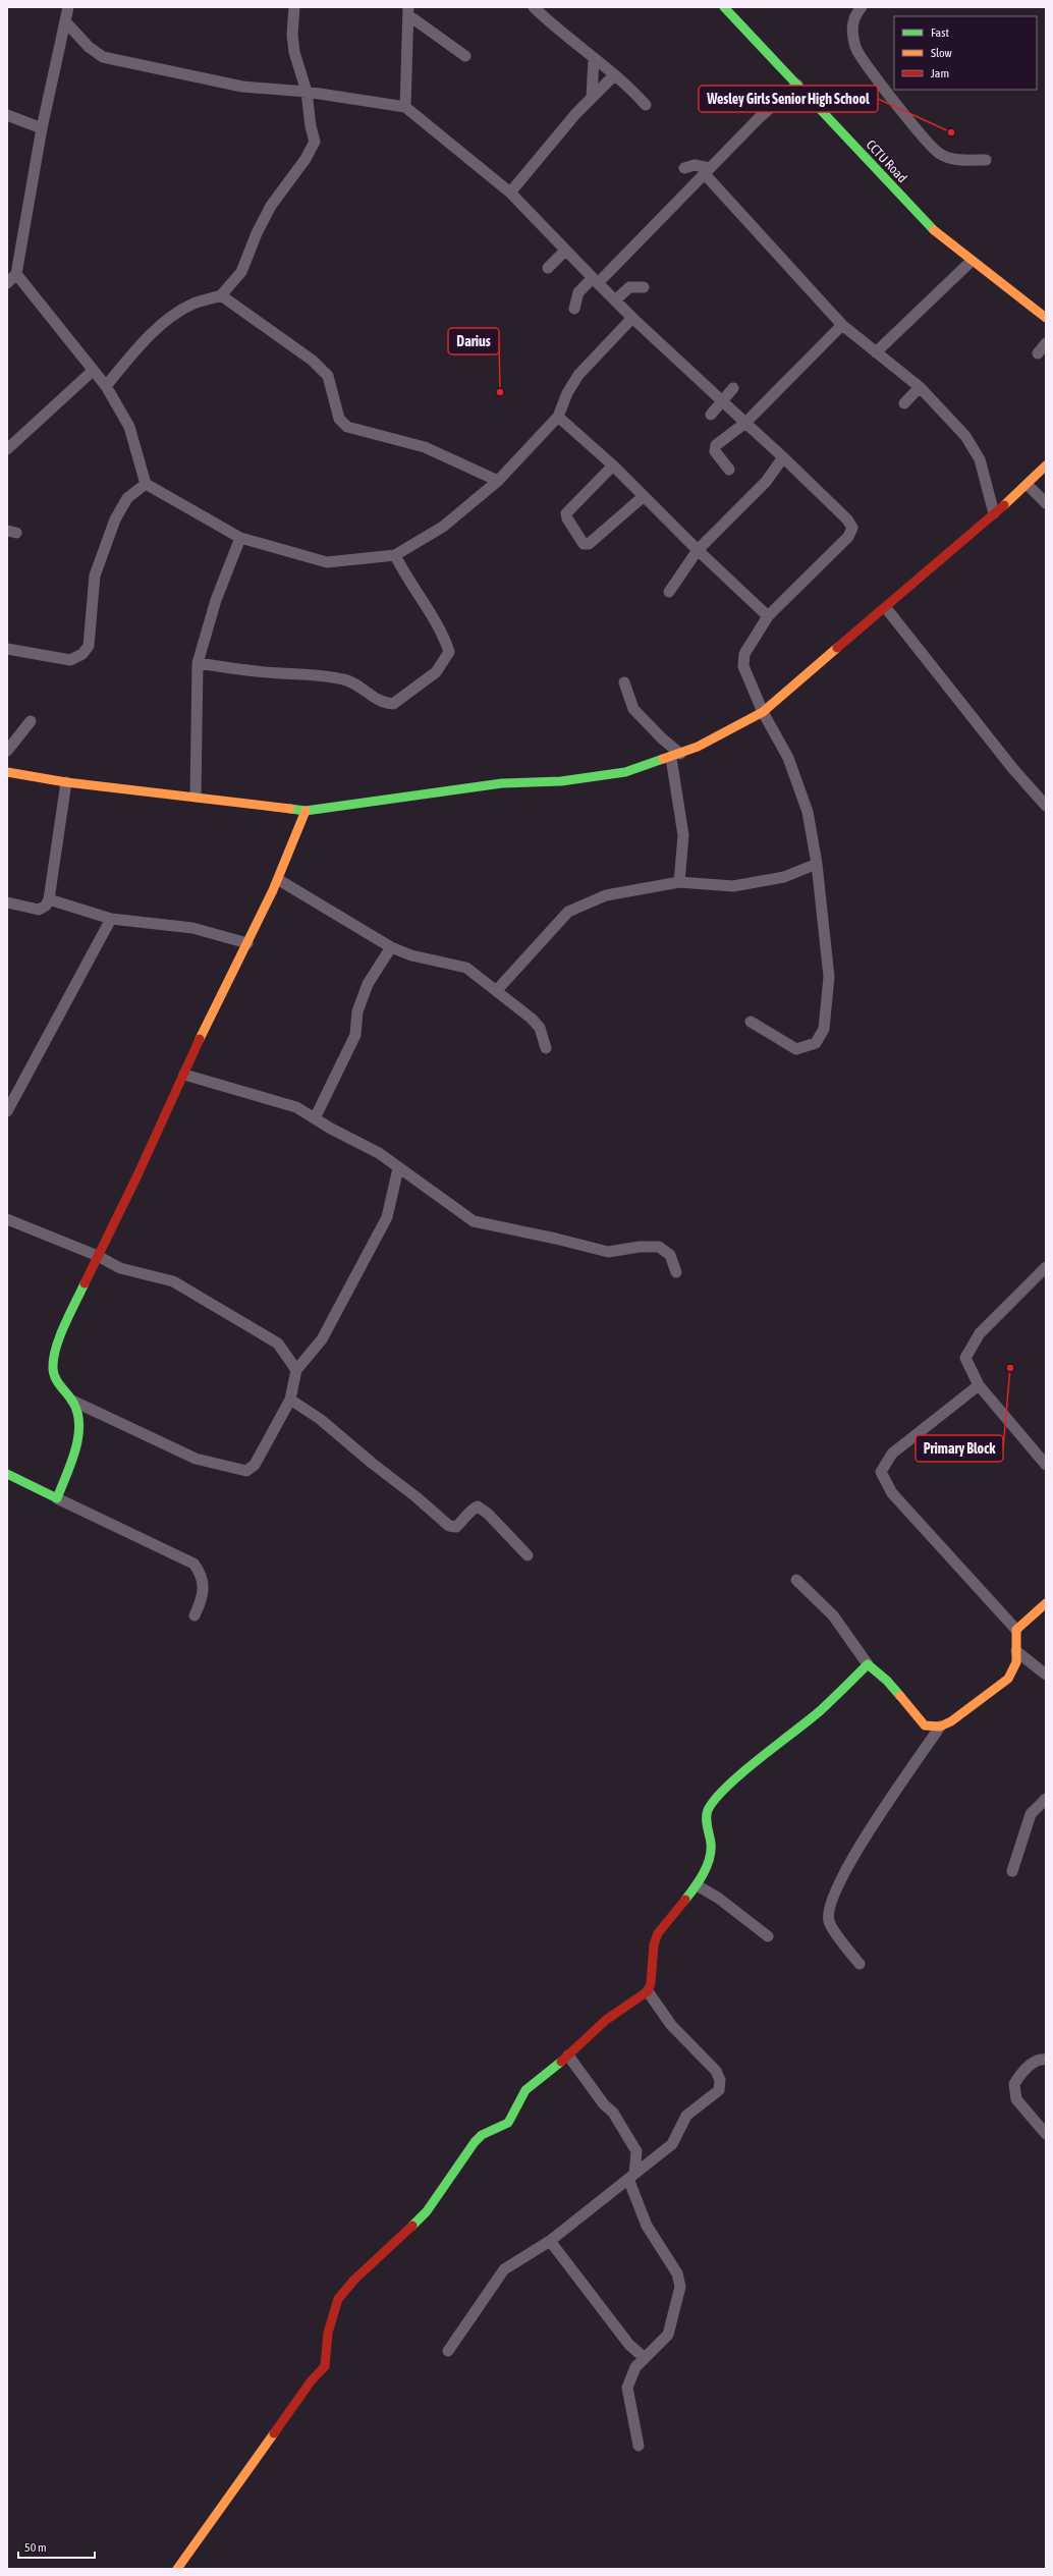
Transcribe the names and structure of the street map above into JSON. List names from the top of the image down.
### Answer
{
  "streets": {
    "street": ["CCTU Road"]
  },
  "places": ["Wesley Girls Senior High School", "Darius", "Primary Block"],
  "legend": ["Fast", "Slow", "Jam"],
  "scale_bar": "50 m"
}
